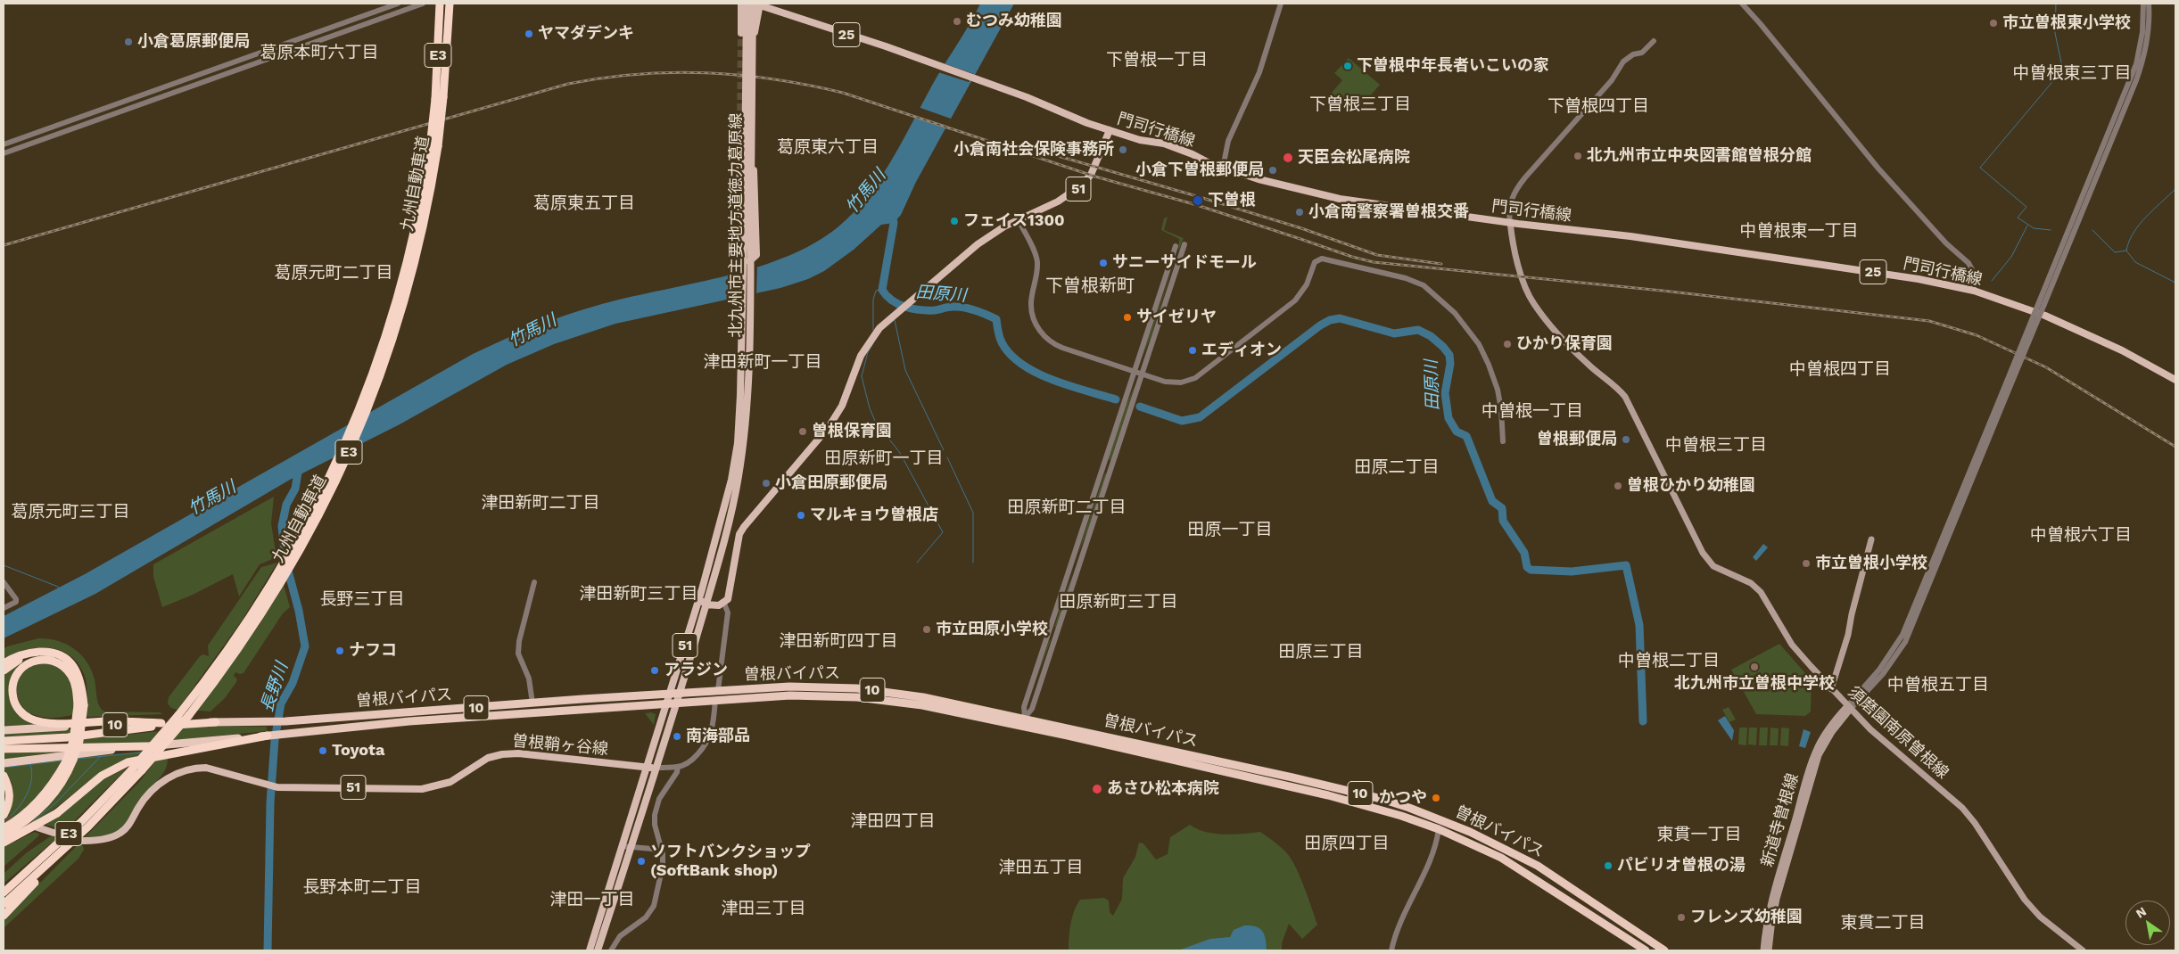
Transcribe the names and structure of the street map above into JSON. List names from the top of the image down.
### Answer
{
  "streets": {
    "highway": [
      "E3",
      "九州自動車道",
      "曽根バイパス",
      "10"
    ],
    "main road": [
      "25",
      "門司行橋線",
      "51",
      "北九州市主要地方道徳力葛原線",
      "須磨園南原曽根線",
      "曽根鞘ヶ谷線",
      "新道寺曽根線"
    ]
  },
  "crossings": [
    ["門司行橋線", "51"],
    ["門司行橋線", "北九州市主要地方道徳力葛原線"],
    ["門司行橋線", "須磨園南原曽根線"],
    ["51", "北九州市主要地方道徳力葛原線"],
    ["51", "曽根バイパス"],
    ["51", "曽根鞘ヶ谷線"],
    ["須磨園南原曽根線", "新道寺曽根線"]
  ],
  "districts": [
    "葛原本町六丁目",
    "下曽根一丁目",
    "中曽根東三丁目",
    "下曽根三丁目",
    "下曽根四丁目",
    "葛原東六丁目",
    "葛原東五丁目",
    "中曽根東一丁目",
    "葛原元町二丁目",
    "下曽根新町",
    "津田新町一丁目",
    "中曽根四丁目",
    "中曽根一丁目",
    "中曽根三丁目",
    "田原新町一丁目",
    "田原二丁目",
    "津田新町二丁目",
    "田原新町二丁目",
    "葛原元町三丁目",
    "田原一丁目",
    "中曽根六丁目",
    "津田新町三丁目",
    "長野三丁目",
    "田原新町三丁目",
    "津田新町四丁目",
    "田原三丁目",
    "中曽根二丁目",
    "中曽根五丁目",
    "津田四丁目",
    "東貫一丁目",
    "田原四丁目",
    "津田五丁目",
    "長野本町二丁目",
    "津田一丁目",
    "津田三丁目",
    "東貫二丁目"
  ],
  "water": ["竹馬川", "田原川", "長野川"],
  "places": [
    "むつみ幼稚園",
    "市立曽根東小学校",
    "ヤマダデンキ",
    "小倉葛原郵便局",
    "下曽根中年長者いこいの家",
    "小倉南社会保険事務所",
    "北九州市立中央図書館曽根分館",
    "天臣会松尾病院",
    "小倉下曽根郵便局",
    "下曽根",
    "小倉南警察署曽根交番",
    "フェイス1300",
    "サニーサイドモール",
    "サイゼリヤ",
    "ひかり保育園",
    "エディオン",
    "曽根保育園",
    "曽根郵便局",
    "小倉田原郵便局",
    "曽根ひかり幼稚園",
    "マルキョウ曽根店",
    "市立曽根小学校",
    "市立田原小学校",
    "ナフコ",
    "北九州市立曽根中学校",
    "アラジン",
    "南海部品",
    "Toyota",
    "あさひ松本病院",
    "かつや",
    "ソフトバンクショップ (SoftBank shop)",
    "パビリオ曽根の湯",
    "フレンズ幼稚園"
  ],
  "north": "top left"
}
